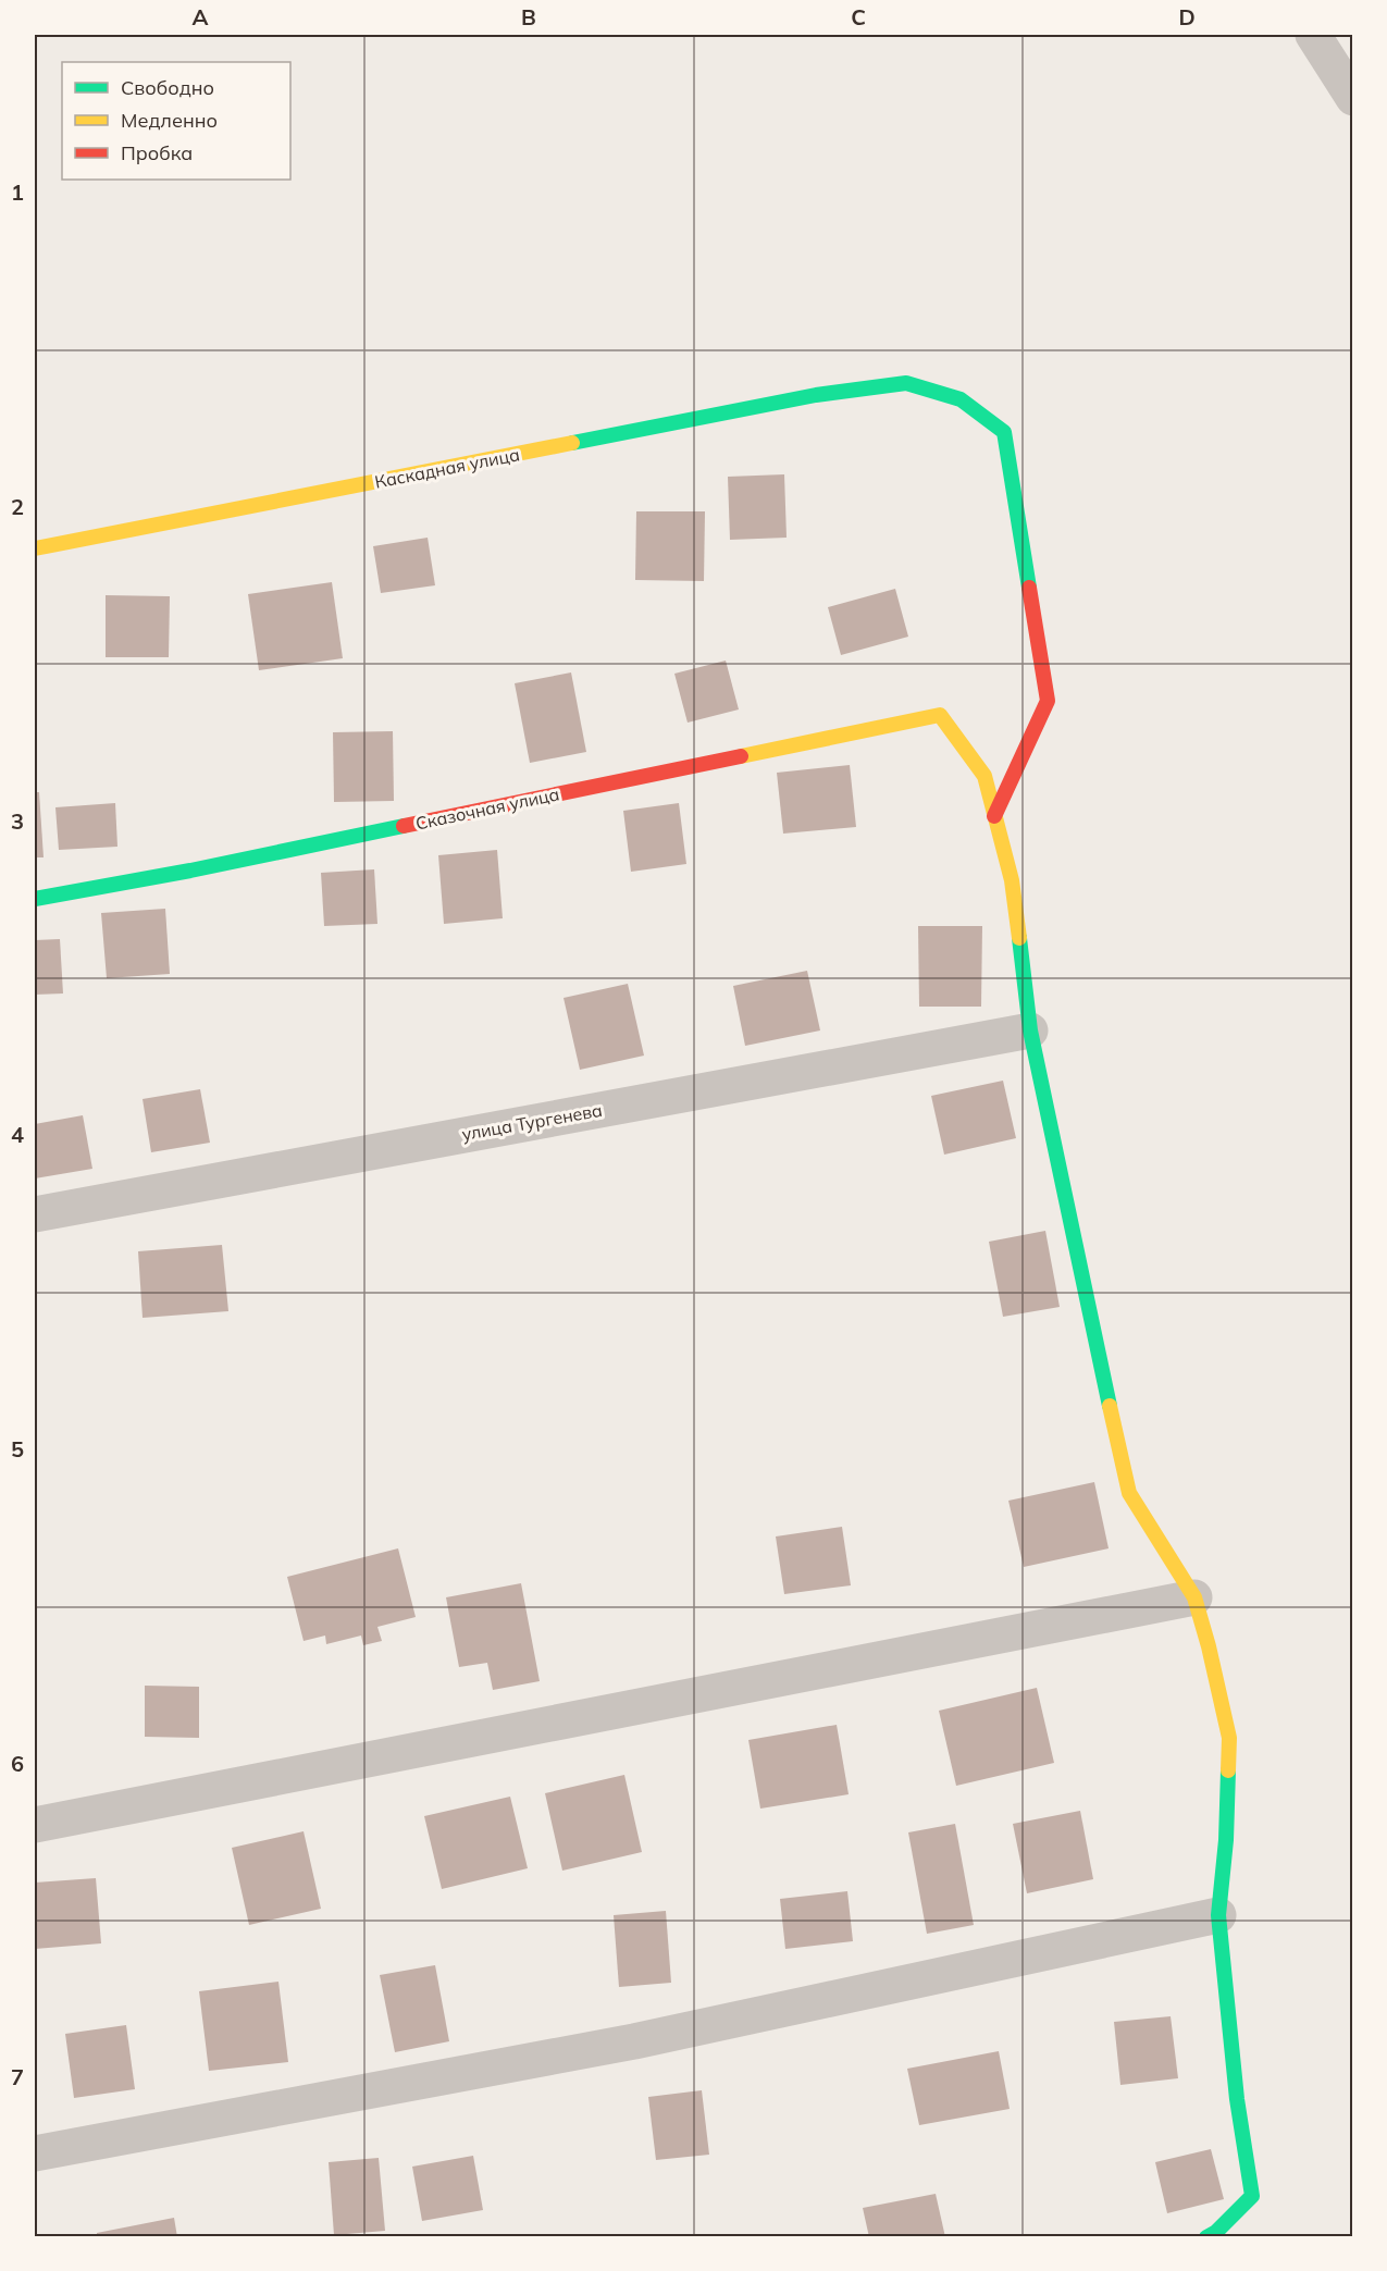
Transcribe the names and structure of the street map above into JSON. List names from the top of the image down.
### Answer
{
  "streets": {
    "street": ["Каскадная улица", "Сказочная улица", "улица Тургенева"]
  },
  "crossings": [
    ["Каскадная улица", "Сказочная улица"]
  ],
  "legend": ["Свободно", "Медленно", "Пробка"],
  "grid": {
    "columns": [
      "A",
      "B",
      "C",
      "D"
    ],
    "rows": [
      "1",
      "2",
      "3",
      "4",
      "5",
      "6",
      "7"
    ]
  }
}
